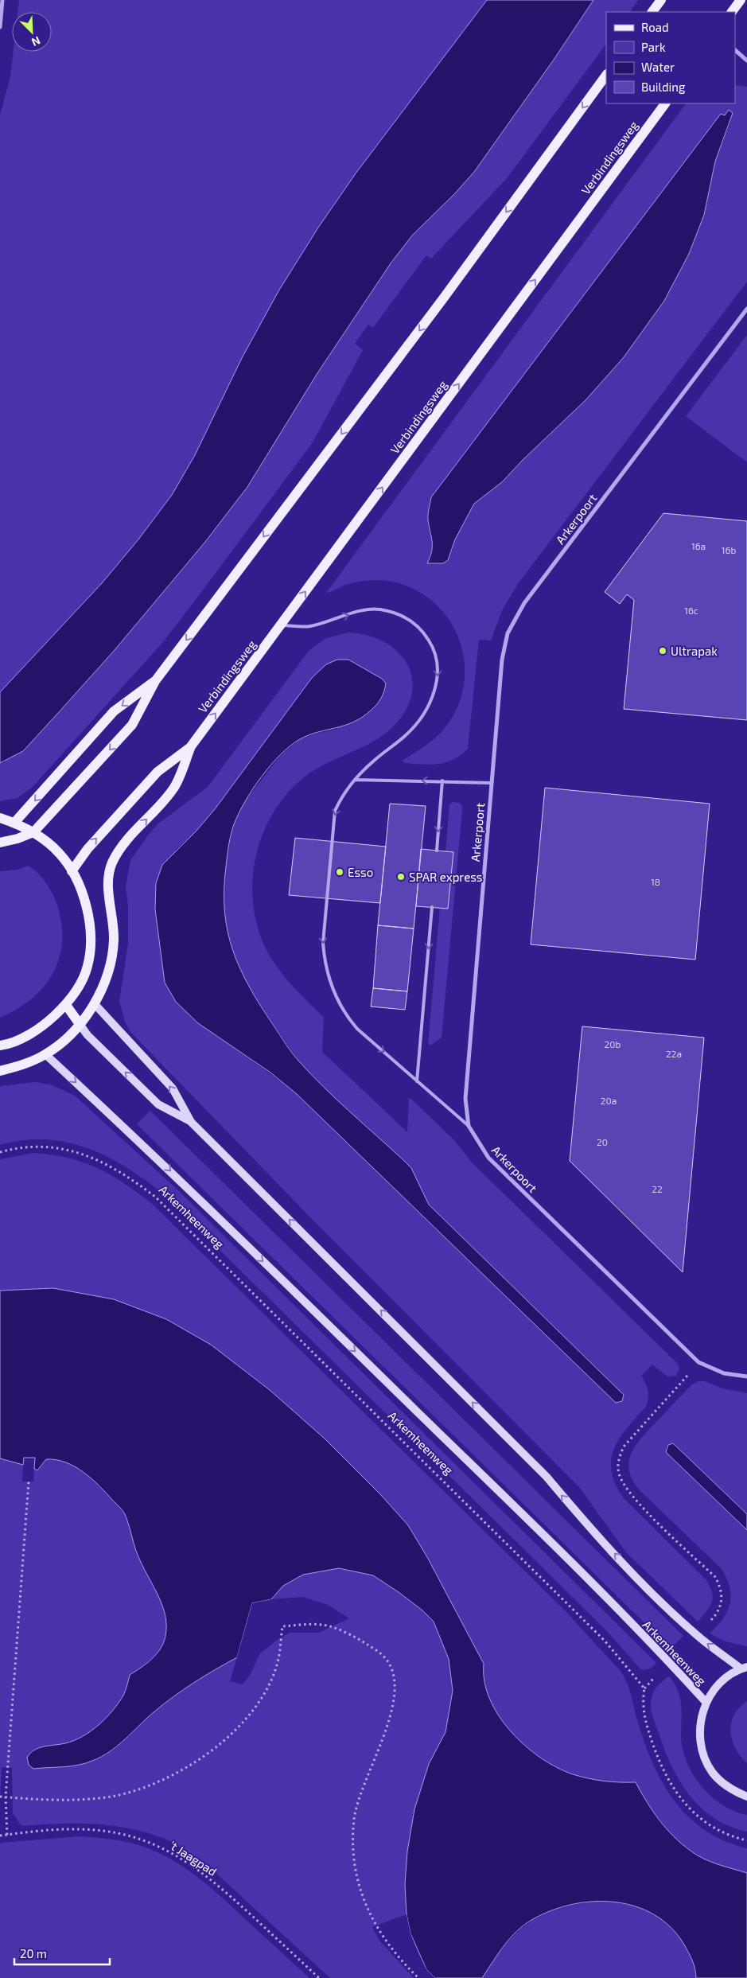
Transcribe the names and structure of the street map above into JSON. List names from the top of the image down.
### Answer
{
  "streets": {
    "main road": ["Verbindingsweg", "Arkemheenweg"],
    "street": ["Arkerpoort"],
    "path": ["'t Jaagpad"]
  },
  "places": ["Ultrapak", "Esso", "SPAR express"],
  "house_numbers": [
    "16a",
    "16b",
    "16c",
    "18",
    "20b",
    "22a",
    "20a",
    "20",
    "22"
  ],
  "legend": [
    "Road",
    "Park",
    "Water",
    "Building"
  ],
  "scale_bar": "20 m",
  "north": "bottom right"
}
